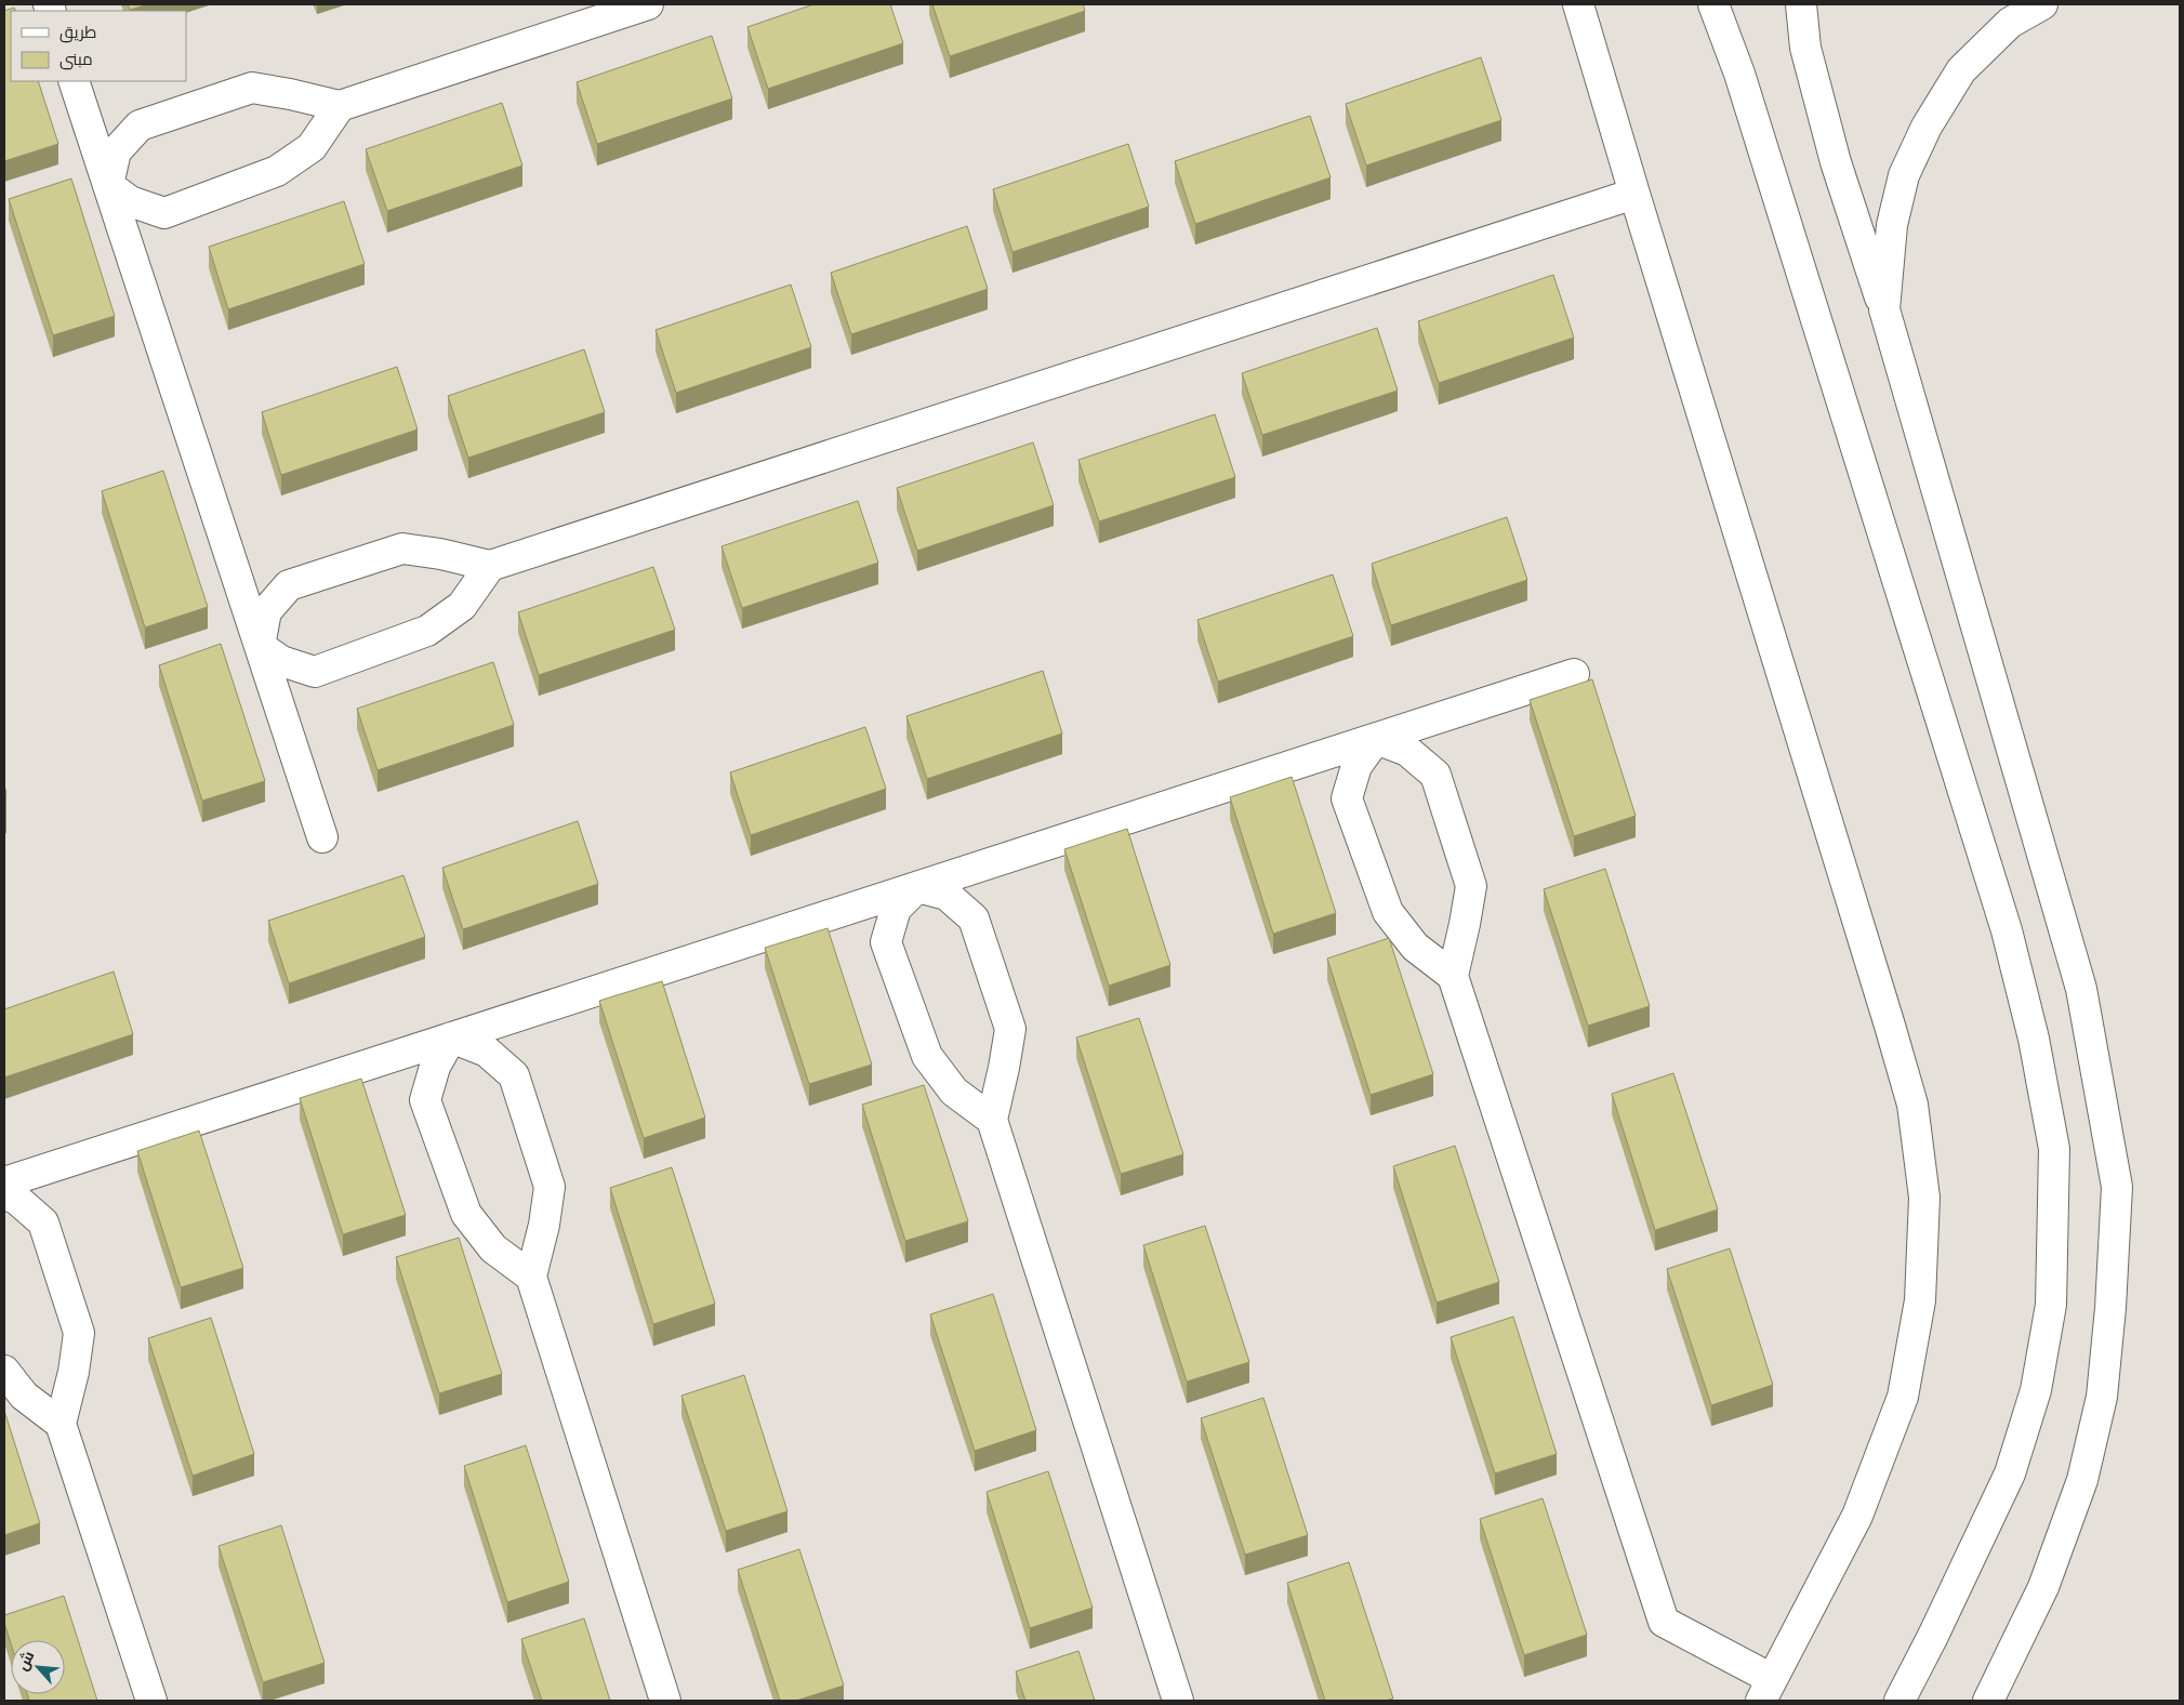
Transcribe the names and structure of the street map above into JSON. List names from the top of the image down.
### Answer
{
  "legend": ["طريق", "مبنى"],
  "north": "top left"
}
